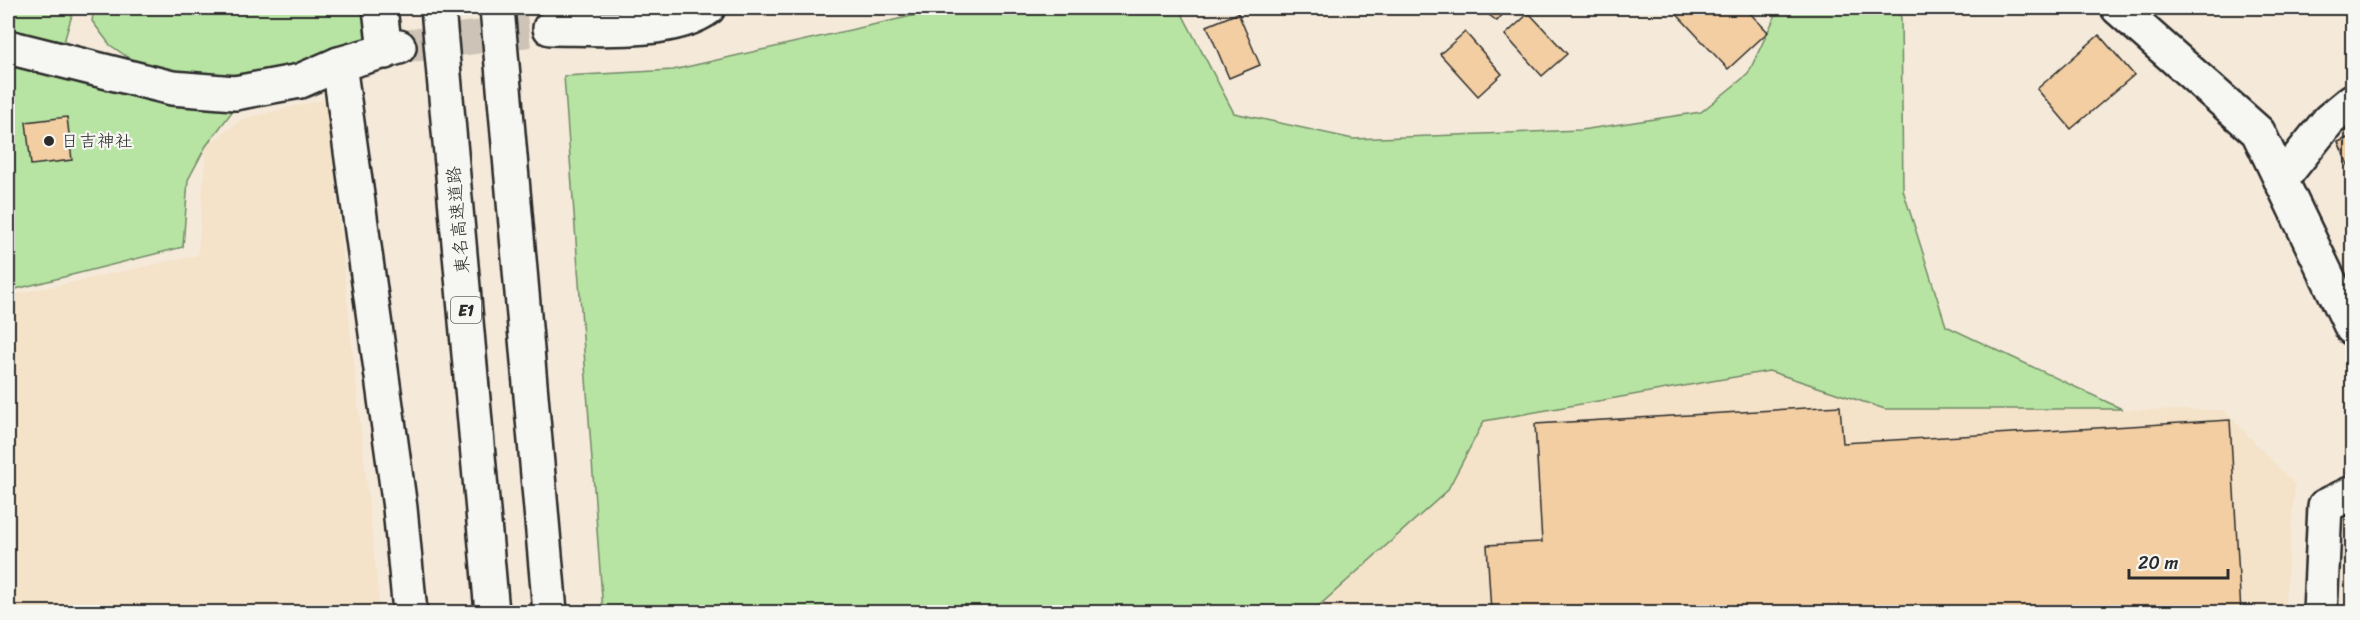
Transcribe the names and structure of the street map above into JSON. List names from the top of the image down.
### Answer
{
  "streets": {
    "main road": ["東名高速道路", "E1"]
  },
  "places": ["日吉神社"],
  "scale_bar": "20 m"
}
